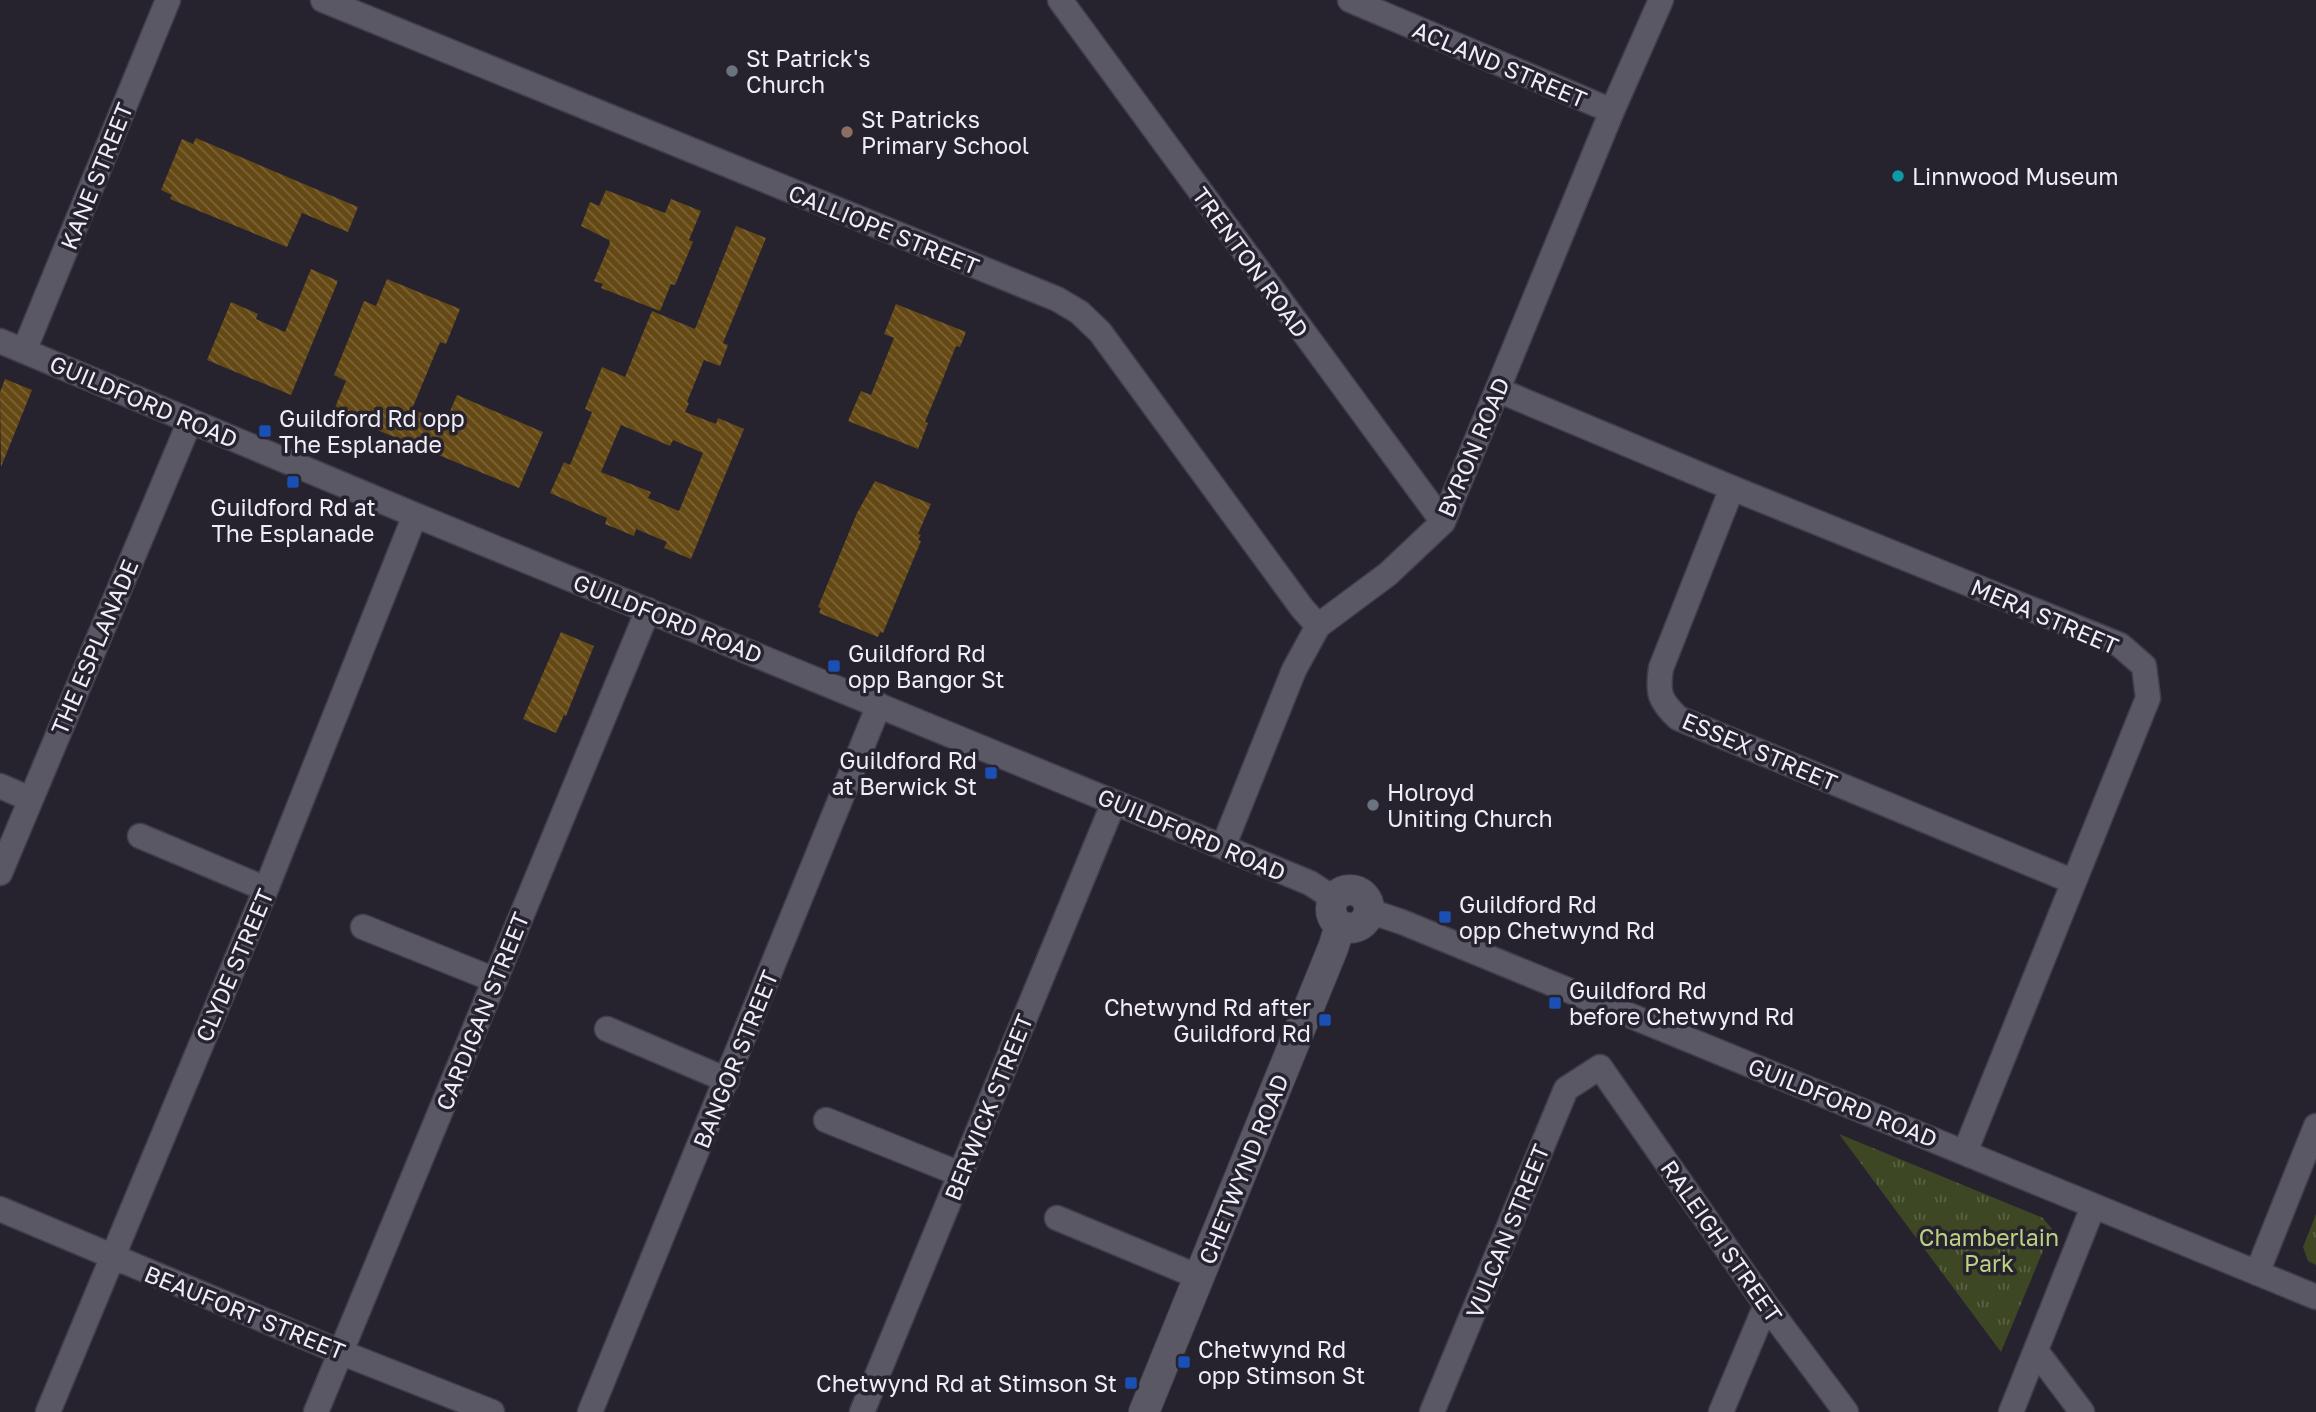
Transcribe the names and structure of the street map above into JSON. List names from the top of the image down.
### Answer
{
  "streets": {
    "street": [
      "ACLAND STREET",
      "KANE STREET",
      "CALLIOPE STREET",
      "TRENTON ROAD",
      "GUILDFORD ROAD",
      "BYRON ROAD",
      "MERA STREET",
      "THE ESPLANADE",
      "ESSEX STREET",
      "CLYDE STREET",
      "CARDIGAN STREET",
      "BANGOR STREET",
      "BERWICK STREET",
      "CHETWYND ROAD",
      "VULCAN STREET",
      "RALEIGH STREET",
      "BEAUFORT STREET"
    ]
  },
  "crossings": [
    ["ACLAND STREET", "BYRON ROAD"],
    ["KANE STREET", "GUILDFORD ROAD"],
    ["CALLIOPE STREET", "BYRON ROAD"],
    ["TRENTON ROAD", "BYRON ROAD"],
    ["GUILDFORD ROAD", "BYRON ROAD"],
    ["GUILDFORD ROAD", "MERA STREET"],
    ["GUILDFORD ROAD", "THE ESPLANADE"],
    ["GUILDFORD ROAD", "CLYDE STREET"],
    ["GUILDFORD ROAD", "CARDIGAN STREET"],
    ["GUILDFORD ROAD", "BANGOR STREET"],
    ["GUILDFORD ROAD", "BERWICK STREET"],
    ["GUILDFORD ROAD", "CHETWYND ROAD"],
    ["BYRON ROAD", "MERA STREET"],
    ["MERA STREET", "ESSEX STREET"],
    ["CLYDE STREET", "BEAUFORT STREET"],
    ["CARDIGAN STREET", "BEAUFORT STREET"],
    ["VULCAN STREET", "RALEIGH STREET"]
  ],
  "parks": ["Chamberlain Park"],
  "places": {
    "other": [
      "St Patrick's Church",
      "St Patricks Primary School",
      "Linnwood Museum",
      "Holroyd Uniting Church"
    ],
    "transit": [
      "Guildford Rd opp The Esplanade",
      "Guildford Rd at The Esplanade",
      "Guildford Rd opp Bangor St",
      "Guildford Rd at Berwick St",
      "Guildford Rd opp Chetwynd Rd",
      "Guildford Rd before Chetwynd Rd",
      "Chetwynd Rd after Guildford Rd",
      "Chetwynd Rd opp Stimson St",
      "Chetwynd Rd at Stimson St"
    ]
  }
}
